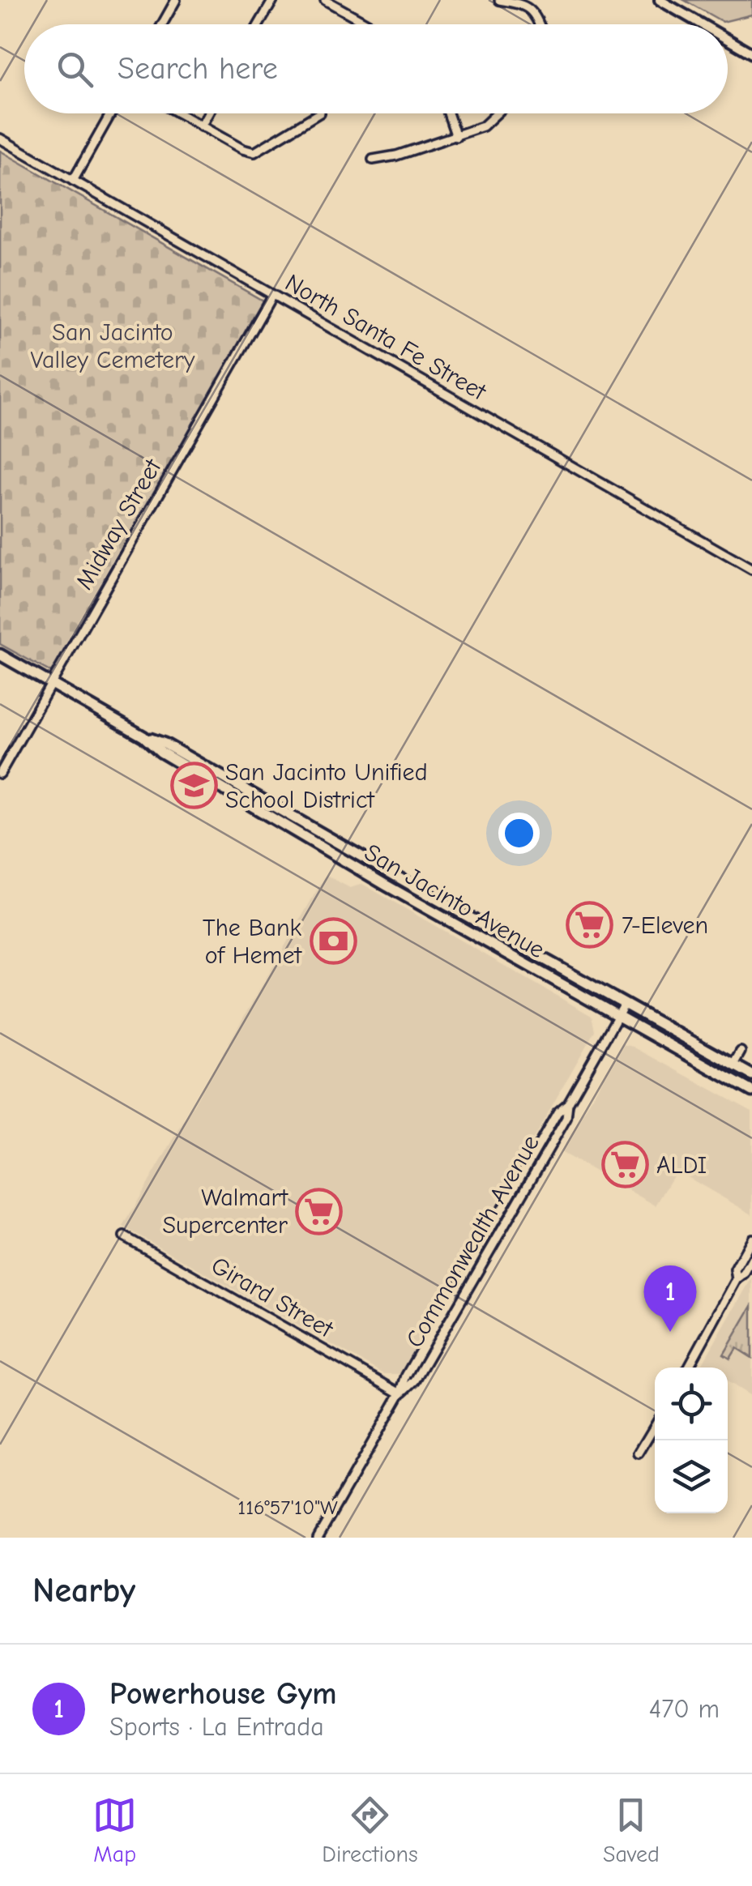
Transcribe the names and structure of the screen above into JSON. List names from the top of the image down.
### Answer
{
  "streets": {
    "main road": ["San Jacinto Avenue"],
    "street": [
      "North Santa Fe Street",
      "Midway Street",
      "Commonwealth Avenue",
      "Girard Street"
    ]
  },
  "crossings": [
    ["North Santa Fe Street", "Midway Street"],
    ["Midway Street", "San Jacinto Avenue"],
    ["San Jacinto Avenue", "Commonwealth Avenue"],
    ["Commonwealth Avenue", "Girard Street"]
  ],
  "parks": ["San Jacinto Valley Cemetery"],
  "places": {
    "school or university": ["San Jacinto Unified School District"],
    "supermarket": ["7-Eleven", "ALDI", "Walmart Supercenter"],
    "bank": ["The Bank of Hemet"]
  },
  "page": {
    "search": "Search here",
    "pins": "1",
    "heading": "Nearby",
    "list": [
      {
        "mark": "1",
        "name": "Powerhouse Gym",
        "note": "Sports · La Entrada",
        "value": "470 m"
      }
    ],
    "nav": ["Map", "Directions", "Saved"]
  },
  "coordinates": ["116°57'10\"W"]
}
